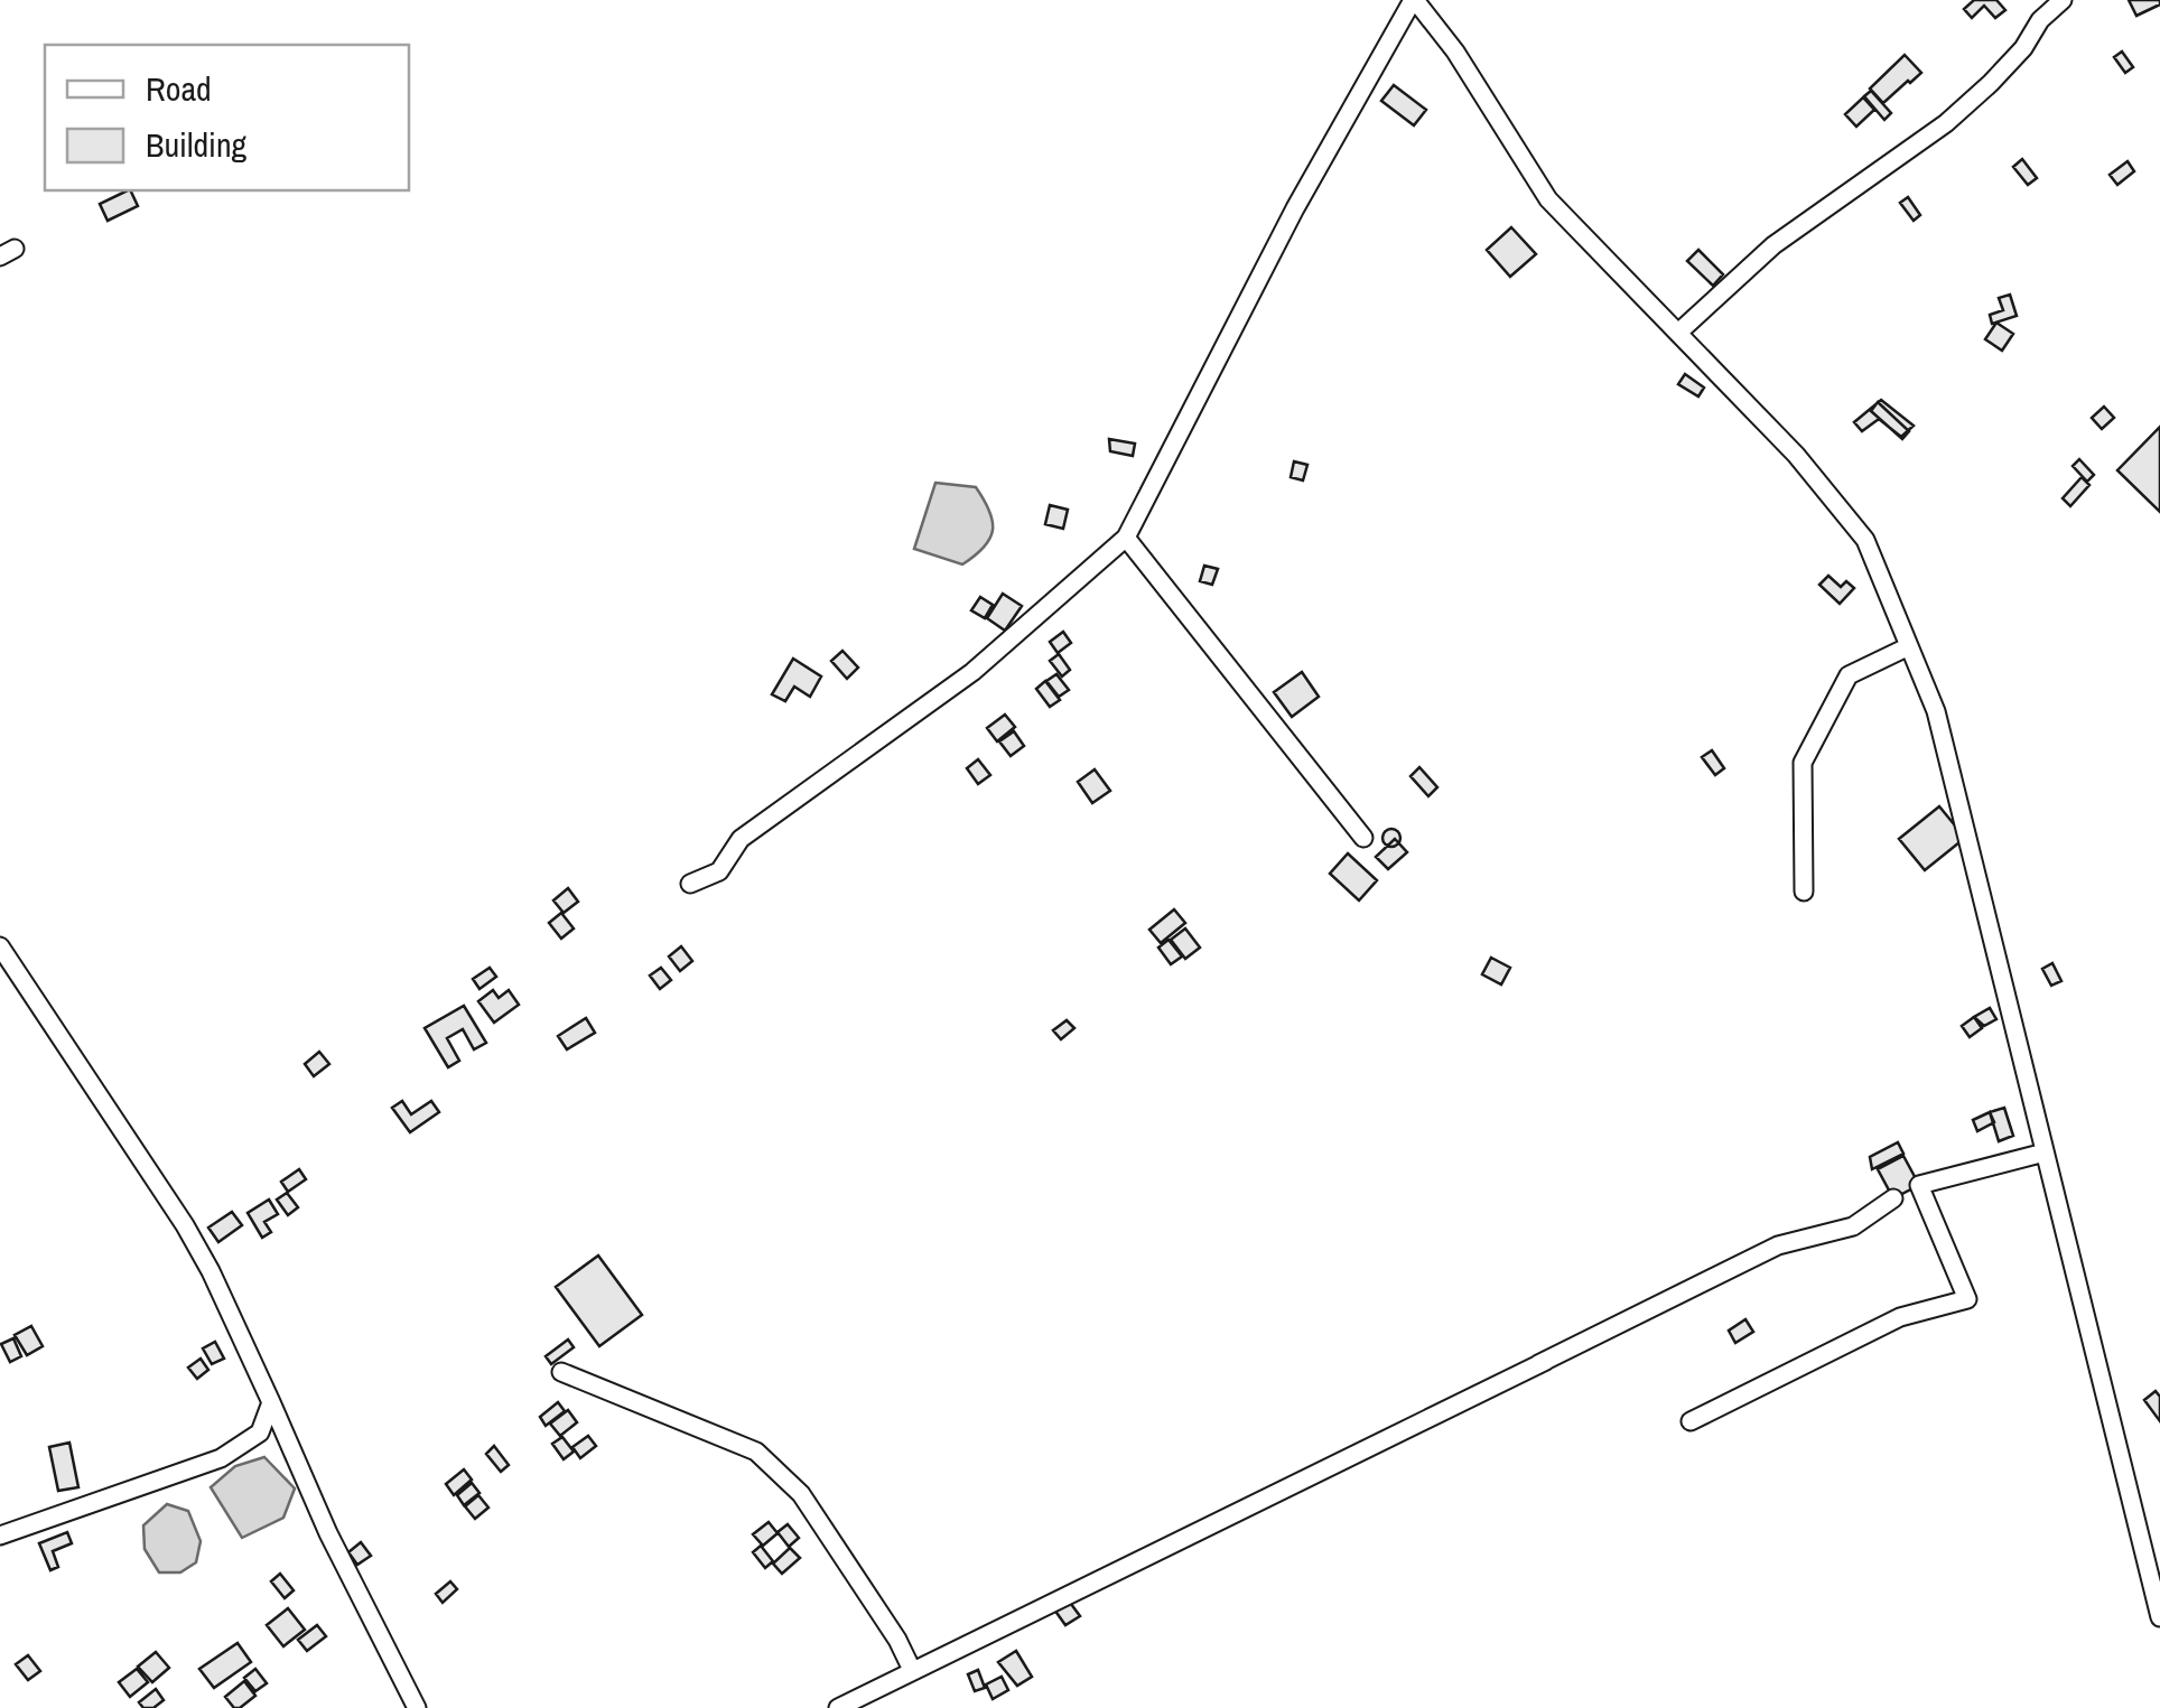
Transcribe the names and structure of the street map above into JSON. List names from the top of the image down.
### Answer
{
  "legend": ["Road", "Building"]
}
